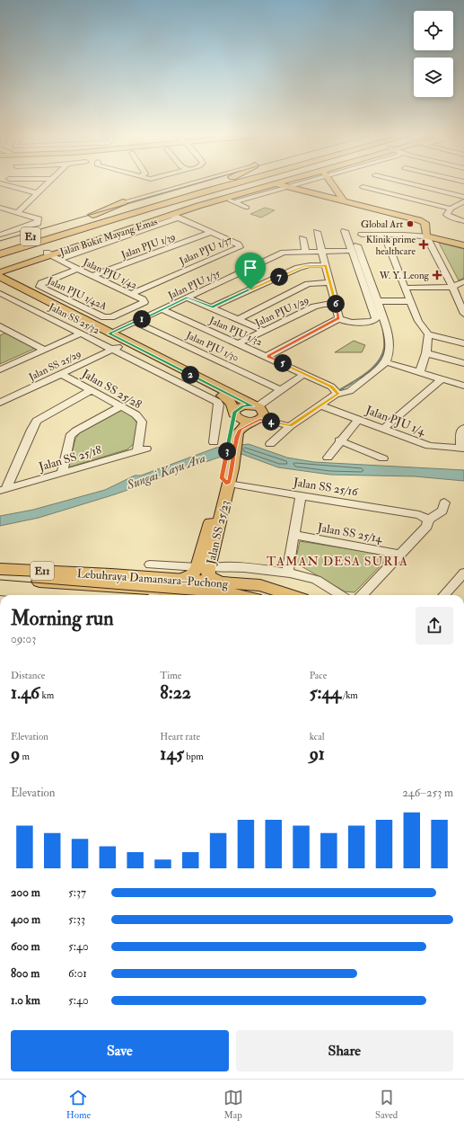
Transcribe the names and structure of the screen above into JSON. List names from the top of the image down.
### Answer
{
  "streets": {
    "highway": ["E1", "E11", "Lebuhraya Damansara–Puchong"],
    "main road": ["Jalan Bukit Mayang Emas", "Jalan SS 25/23"],
    "street": [
      "Jalan PJU 1/39",
      "Jalan PJU 1/37",
      "Jalan PJU 1/42",
      "Jalan PJU 1/35",
      "Jalan PJU 1/42A",
      "Jalan PJU 1/29",
      "Jalan SS 25/32",
      "Jalan PJU 1/32",
      "Jalan PJU 1/30",
      "Jalan SS 25/29",
      "Jalan SS 25/28",
      "Jalan PJU 1/4",
      "Jalan SS 25/18",
      "Jalan SS 25/16",
      "Jalan SS 25/14"
    ]
  },
  "crossings": [
    ["Jalan Bukit Mayang Emas", "Jalan PJU 1/37"],
    ["Jalan Bukit Mayang Emas", "Jalan PJU 1/42"],
    ["Jalan PJU 1/39", "Jalan PJU 1/37"],
    ["Jalan PJU 1/39", "Jalan PJU 1/42"],
    ["Jalan PJU 1/37", "Jalan PJU 1/42"],
    ["Jalan PJU 1/42", "Jalan PJU 1/42A"],
    ["Jalan PJU 1/35", "Jalan PJU 1/32"],
    ["Jalan PJU 1/35", "Jalan PJU 1/30"],
    ["Jalan PJU 1/29", "Jalan PJU 1/32"],
    ["Jalan SS 25/32", "Jalan SS 25/29"],
    ["Jalan SS 25/29", "Jalan SS 25/28"],
    ["Jalan SS 25/28", "Jalan SS 25/18"],
    ["Jalan SS 25/16", "Jalan SS 25/23"],
    ["Jalan SS 25/23", "Lebuhraya Damansara–Puchong"]
  ],
  "districts": ["TAMAN DESA SURIA"],
  "water": ["Sungai Kayu Ara"],
  "places": {
    "other": ["Global Art"],
    "health": ["Klinik prime healthcare", "W. Y. Leong"]
  },
  "page": {
    "pins": [
      "7",
      "6",
      "1",
      "5",
      "2",
      "4",
      "3"
    ],
    "heading": ["Morning run", "09:03"],
    "stats": [
      ["Distance", "1.46 km"],
      ["Time", "8:22"],
      ["Pace", "5:44 /km"],
      ["Elevation", "9 m"],
      ["Heart rate", "145 bpm"],
      ["kcal", "91"]
    ],
    "chart": ["Elevation", "246–253 m"],
    "list": [
      {
        "name": "200 m",
        "note": "5:37"
      },
      {
        "name": "400 m",
        "note": "5:33"
      },
      {
        "name": "600 m",
        "note": "5:40"
      },
      {
        "name": "800 m",
        "note": "6:01"
      },
      {
        "name": "1.0 km",
        "note": "5:40"
      }
    ],
    "buttons": ["Save", "Share"],
    "tabs": ["Home", "Map", "Saved"]
  }
}
